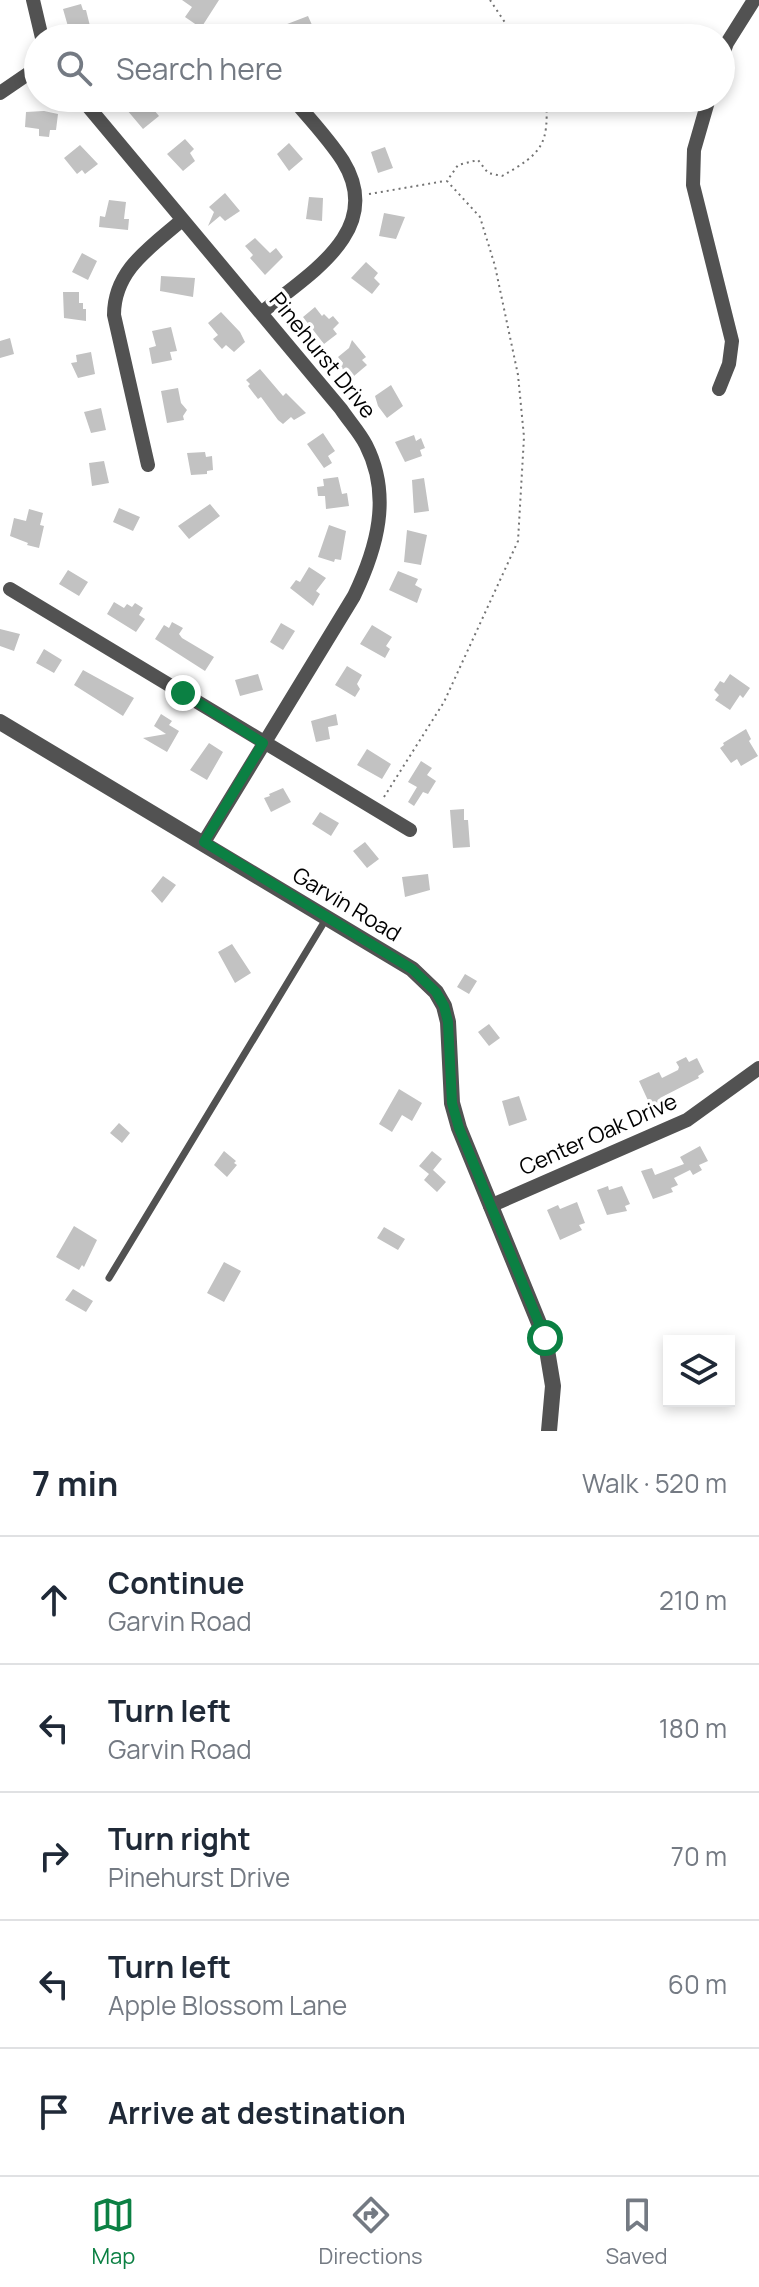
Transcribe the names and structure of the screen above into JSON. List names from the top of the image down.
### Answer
{
  "streets": {
    "street": ["Pinehurst Drive", "Garvin Road", "Center Oak Drive"]
  },
  "crossings": [
    ["Pinehurst Drive", "Garvin Road"],
    ["Garvin Road", "Center Oak Drive"]
  ],
  "page": {
    "search": "Search here",
    "heading": ["7 min", "Walk · 520 m"],
    "list": [
      ["Continue", "Garvin Road", "210 m"],
      ["Turn left", "Garvin Road", "180 m"],
      ["Turn right", "Pinehurst Drive", "70 m"],
      ["Turn left", "Apple Blossom Lane", "60 m"],
      "Arrive at destination"
    ],
    "nav": ["Map", "Directions", "Saved"]
  }
}
